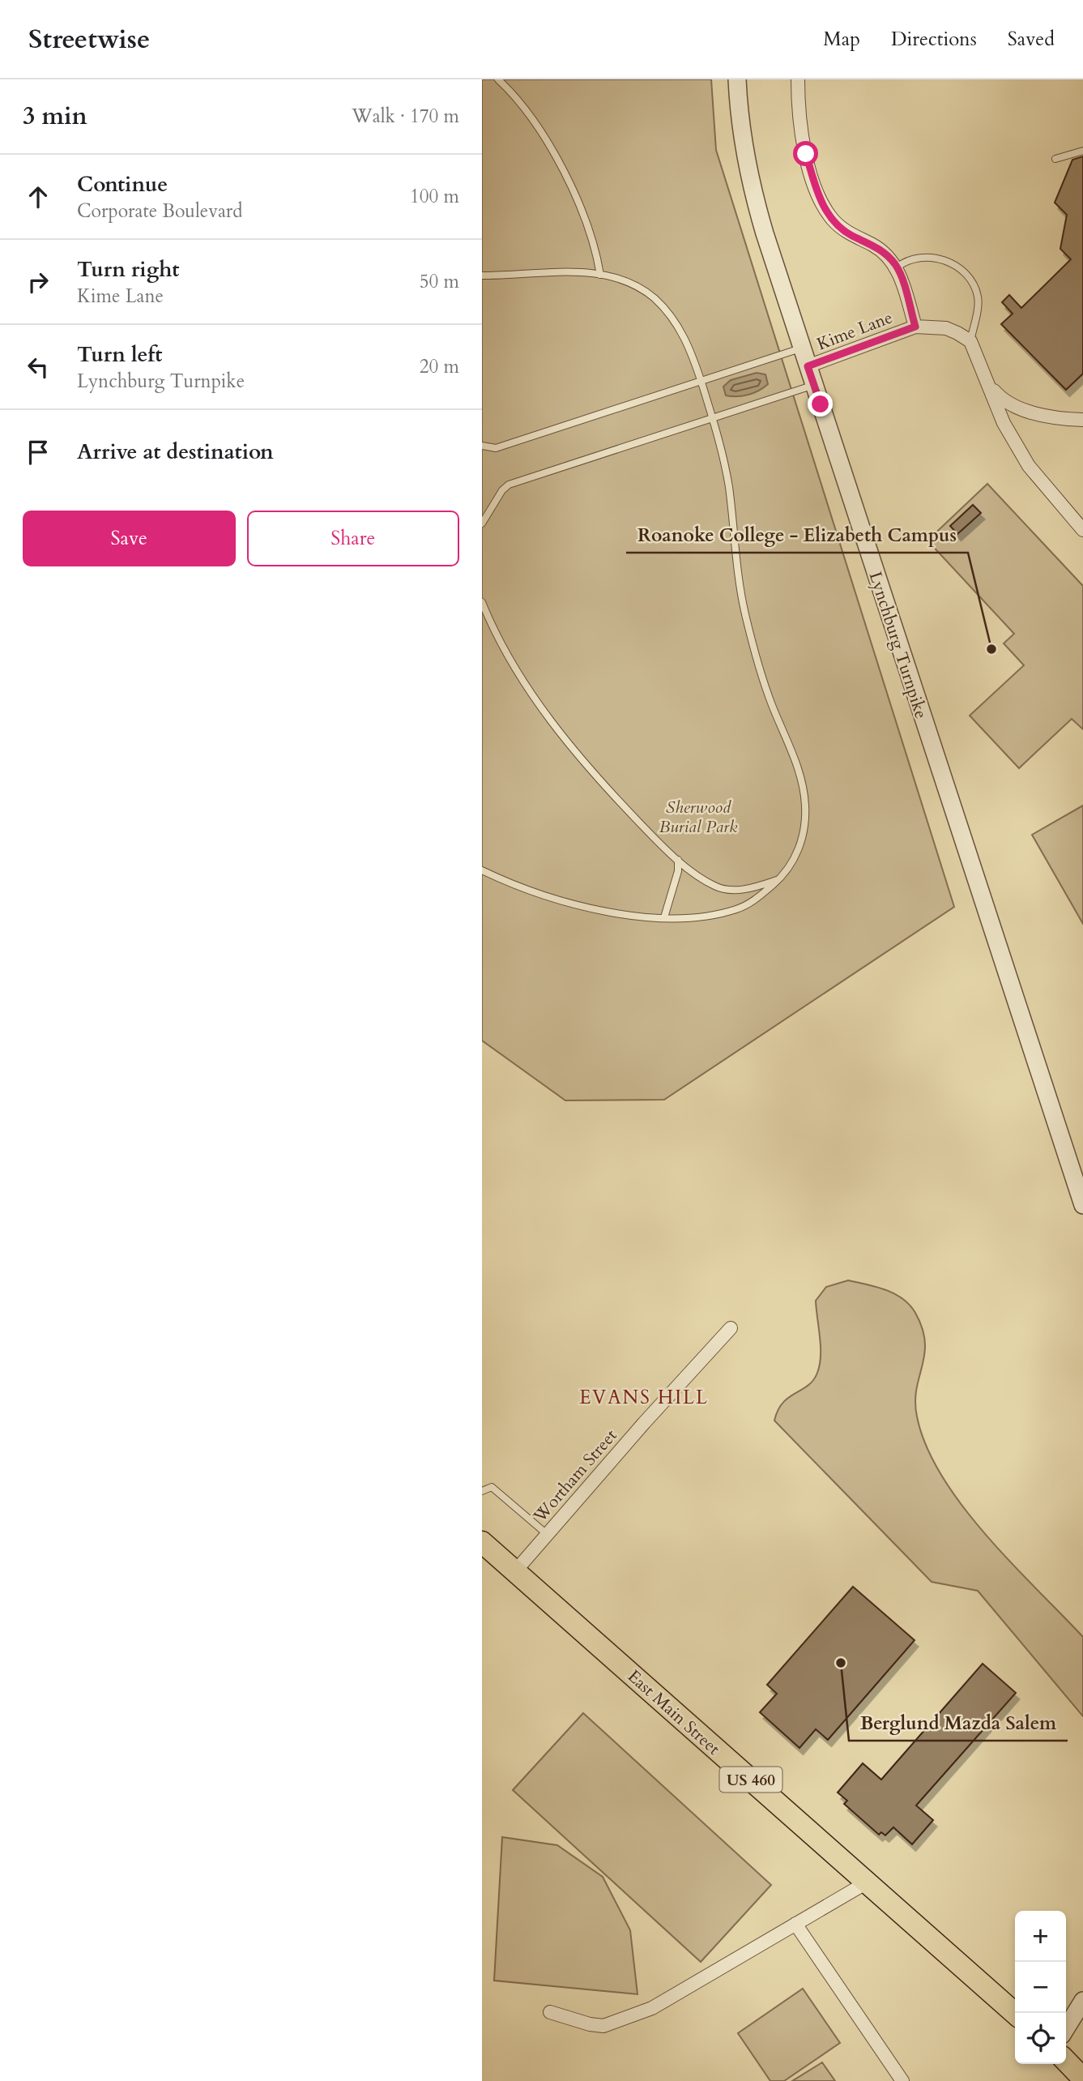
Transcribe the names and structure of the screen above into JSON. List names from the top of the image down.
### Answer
{
  "streets": {
    "main road": ["East Main Street", "US 460"],
    "street": ["Kime Lane", "Lynchburg Turnpike", "Wortham Street"]
  },
  "crossings": [
    ["Kime Lane", "Lynchburg Turnpike"],
    ["Wortham Street", "East Main Street"]
  ],
  "districts": ["EVANS HILL"],
  "parks": ["Sherwood Burial Park"],
  "places": ["Roanoke College - Elizabeth Campus", "Berglund Mazda Salem"],
  "page": {
    "header": "Streetwise",
    "nav": ["Map", "Directions", "Saved"],
    "heading": ["3 min", "Walk · 170 m"],
    "list": [
      ["Continue", "Corporate Boulevard", "100 m"],
      ["Turn right", "Kime Lane", "50 m"],
      ["Turn left", "Lynchburg Turnpike", "20 m"],
      "Arrive at destination"
    ],
    "buttons": ["Save", "Share"],
    "map_buttons": ["+", "−"]
  }
}
